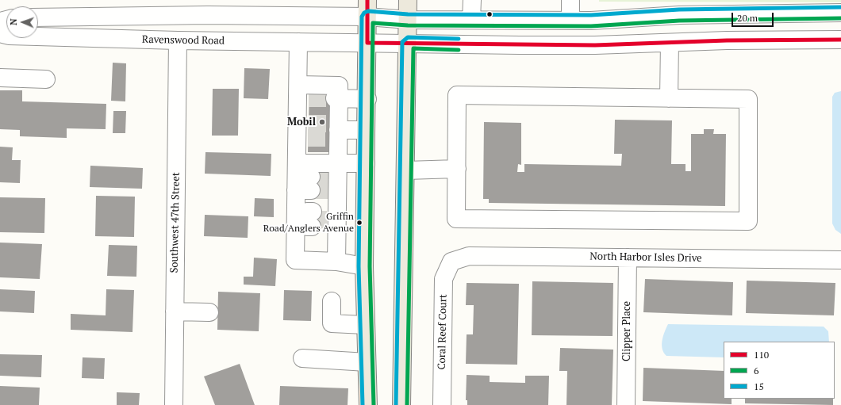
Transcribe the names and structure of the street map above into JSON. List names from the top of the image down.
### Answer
{
  "streets": {
    "street": [
      "Ravenswood Road",
      "Southwest 47th Street",
      "North Harbor Isles Drive",
      "Clipper Place",
      "Coral Reef Court"
    ]
  },
  "crossings": [
    ["Ravenswood Road", "Southwest 47th Street"],
    ["North Harbor Isles Drive", "Clipper Place"],
    ["North Harbor Isles Drive", "Coral Reef Court"]
  ],
  "places": ["Mobil", "Griffin Road/Anglers Avenue"],
  "lines": ["transit line 110", "transit line 15", "transit line 6"],
  "legend": ["110", "6", "15"],
  "scale_bar": "20 m",
  "north": "left"
}
